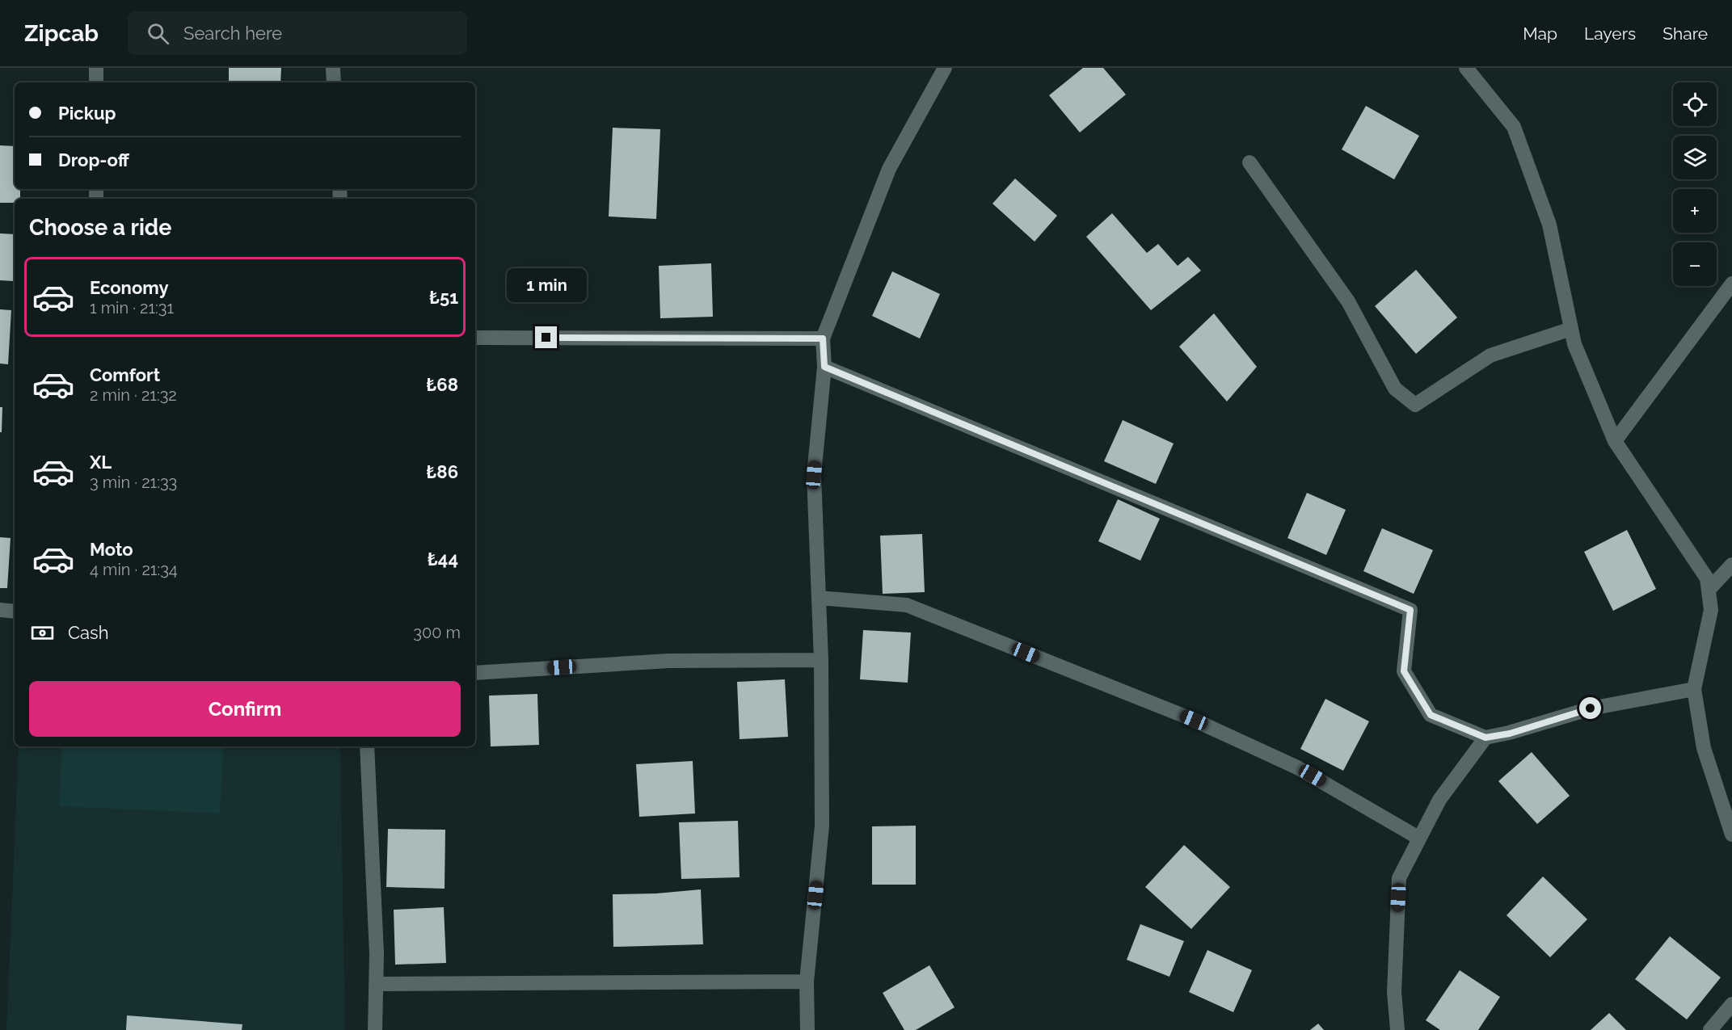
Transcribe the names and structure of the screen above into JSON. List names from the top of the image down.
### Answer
{
  "page": {
    "header": "Zipcab",
    "search": "Search here",
    "nav": ["Map", "Layers", "Share"],
    "map_buttons": ["+", "−"],
    "banner": ["Pickup", "Drop-off"],
    "heading": "Choose a ride",
    "list": [
      {
        "name": "Economy",
        "note": "1 min · 21:31",
        "value": "₺51"
      },
      {
        "name": "Comfort",
        "note": "2 min · 21:32",
        "value": "₺68"
      },
      {
        "name": "XL",
        "note": "3 min · 21:33",
        "value": "₺86"
      },
      {
        "name": "Moto",
        "note": "4 min · 21:34",
        "value": "₺44"
      }
    ],
    "bubble": "1 min",
    "pay": ["Cash", "300 m"],
    "buttons": "Confirm"
  }
}
